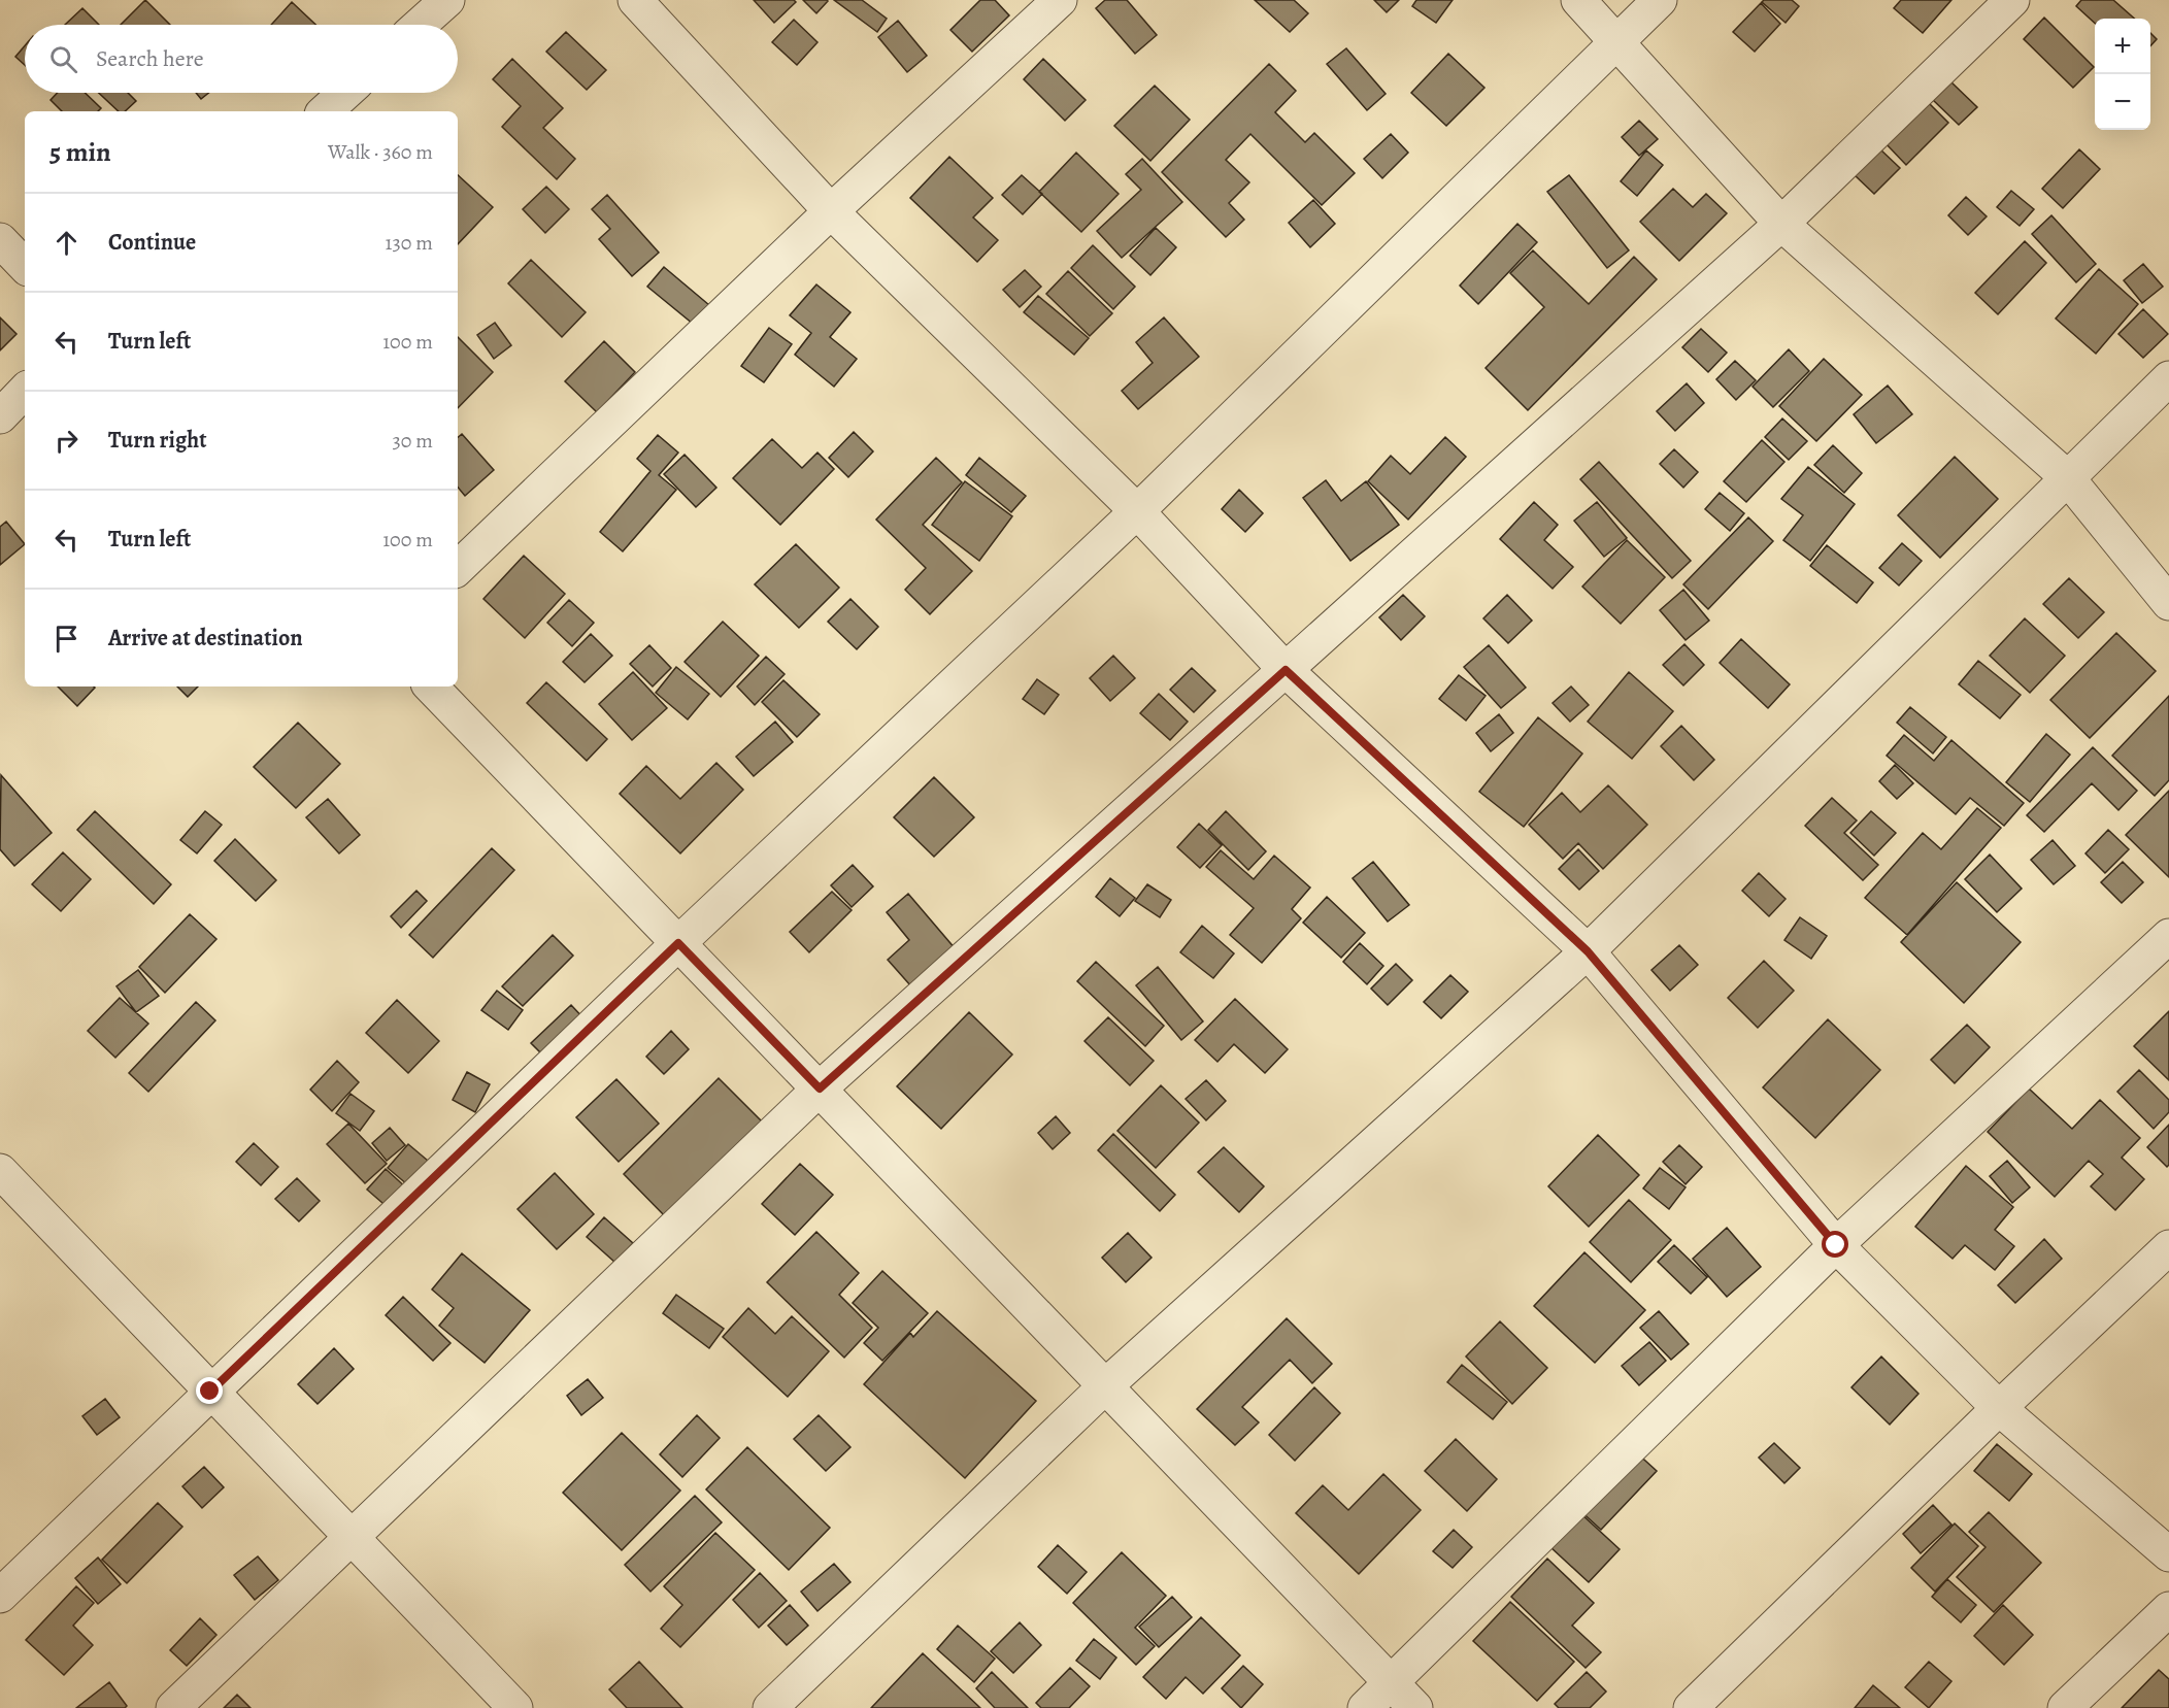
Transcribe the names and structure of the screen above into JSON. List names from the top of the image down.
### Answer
{
  "page": {
    "map_buttons": ["+", "−"],
    "search": "Search here",
    "heading": ["5 min", "Walk · 360 m"],
    "list": [
      ["Continue", "130 m"],
      ["Turn left", "100 m"],
      ["Turn right", "30 m"],
      ["Turn left", "100 m"],
      "Arrive at destination"
    ]
  }
}
